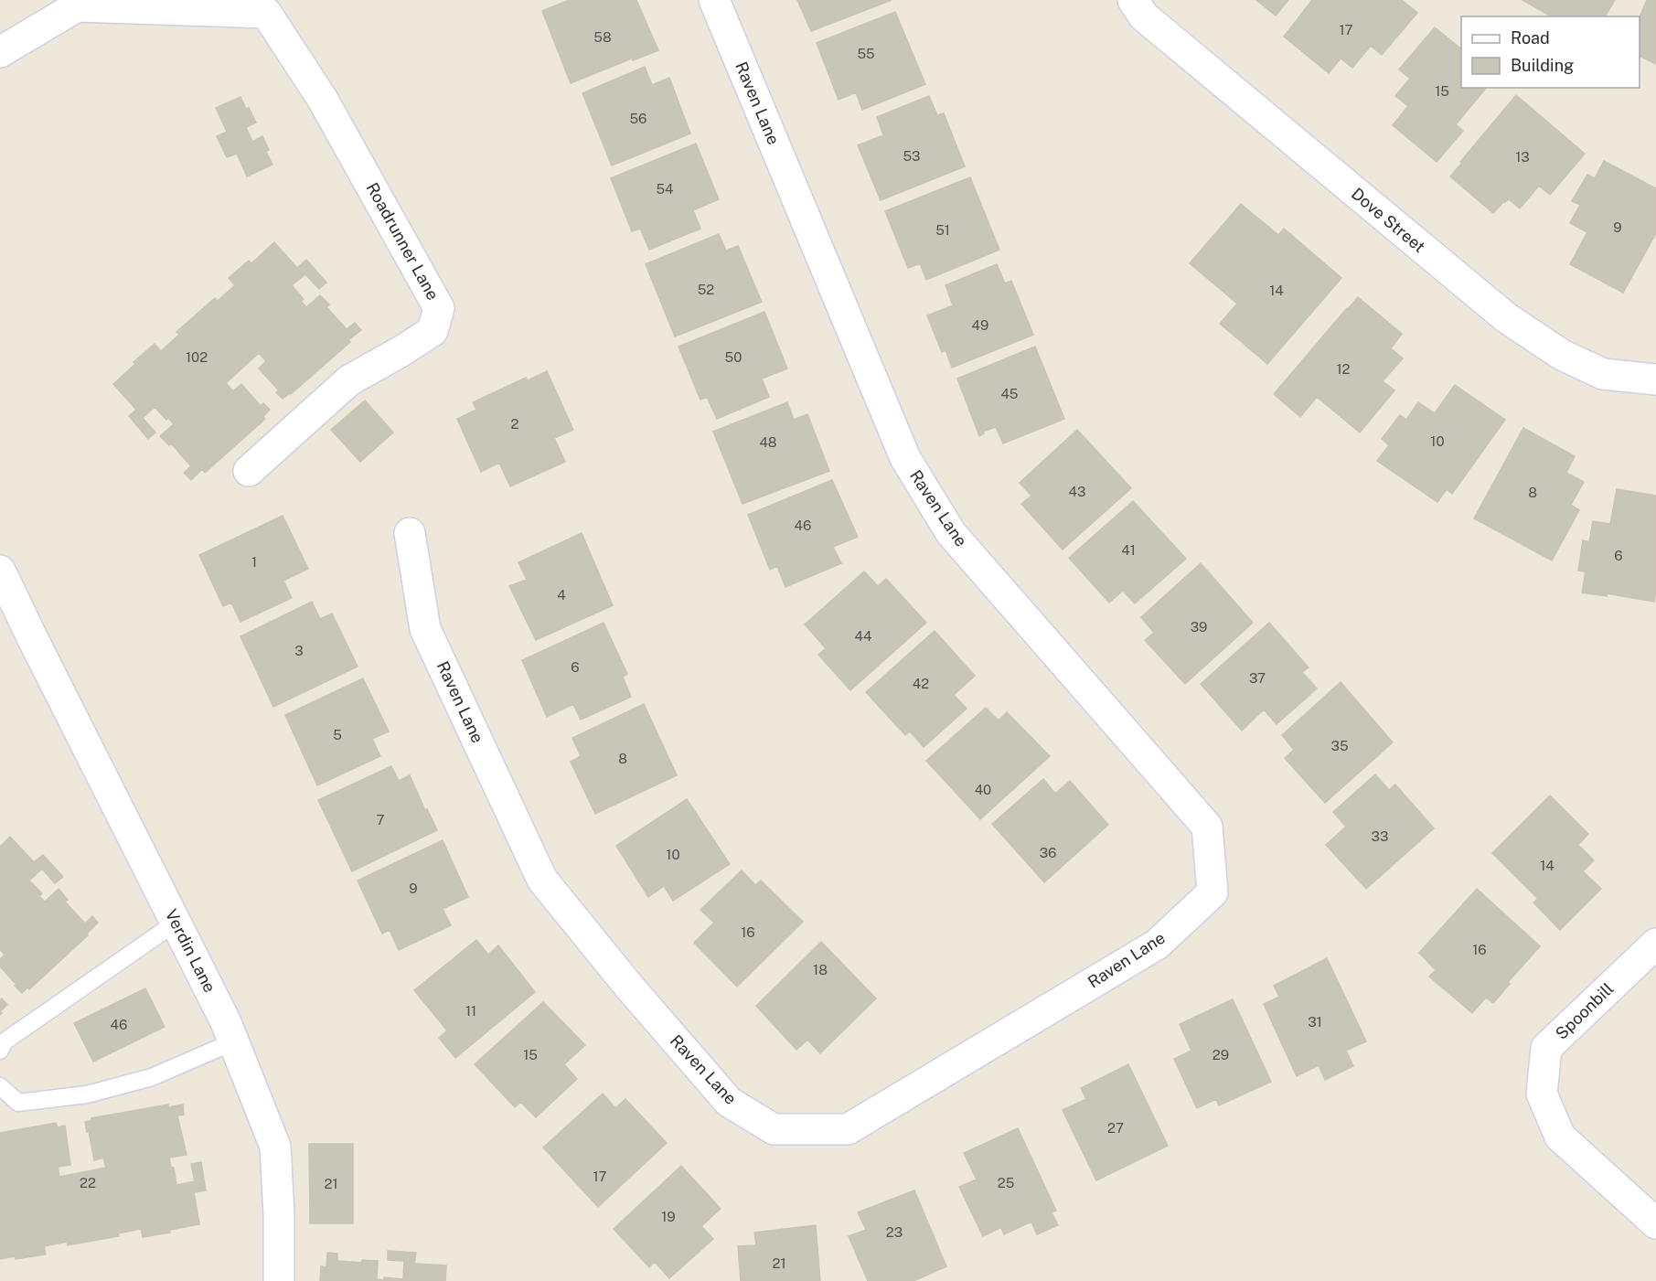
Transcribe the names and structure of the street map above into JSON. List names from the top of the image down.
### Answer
{
  "streets": {
    "street": [
      "Raven Lane",
      "Dove Street",
      "Roadrunner Lane",
      "Verdin Lane",
      "Spoonbill"
    ]
  },
  "house_numbers": [
    "17",
    "58",
    "55",
    "15",
    "56",
    "53",
    "13",
    "54",
    "9",
    "51",
    "52",
    "14",
    "49",
    "102",
    "50",
    "12",
    "45",
    "2",
    "10",
    "48",
    "43",
    "8",
    "46",
    "41",
    "6",
    "1",
    "4",
    "39",
    "44",
    "3",
    "6",
    "37",
    "42",
    "5",
    "35",
    "8",
    "40",
    "7",
    "33",
    "36",
    "10",
    "14",
    "9",
    "16",
    "16",
    "18",
    "11",
    "31",
    "46",
    "15",
    "29",
    "27",
    "17",
    "22",
    "25",
    "21",
    "19",
    "23",
    "21"
  ],
  "legend": ["Road", "Building"]
}
